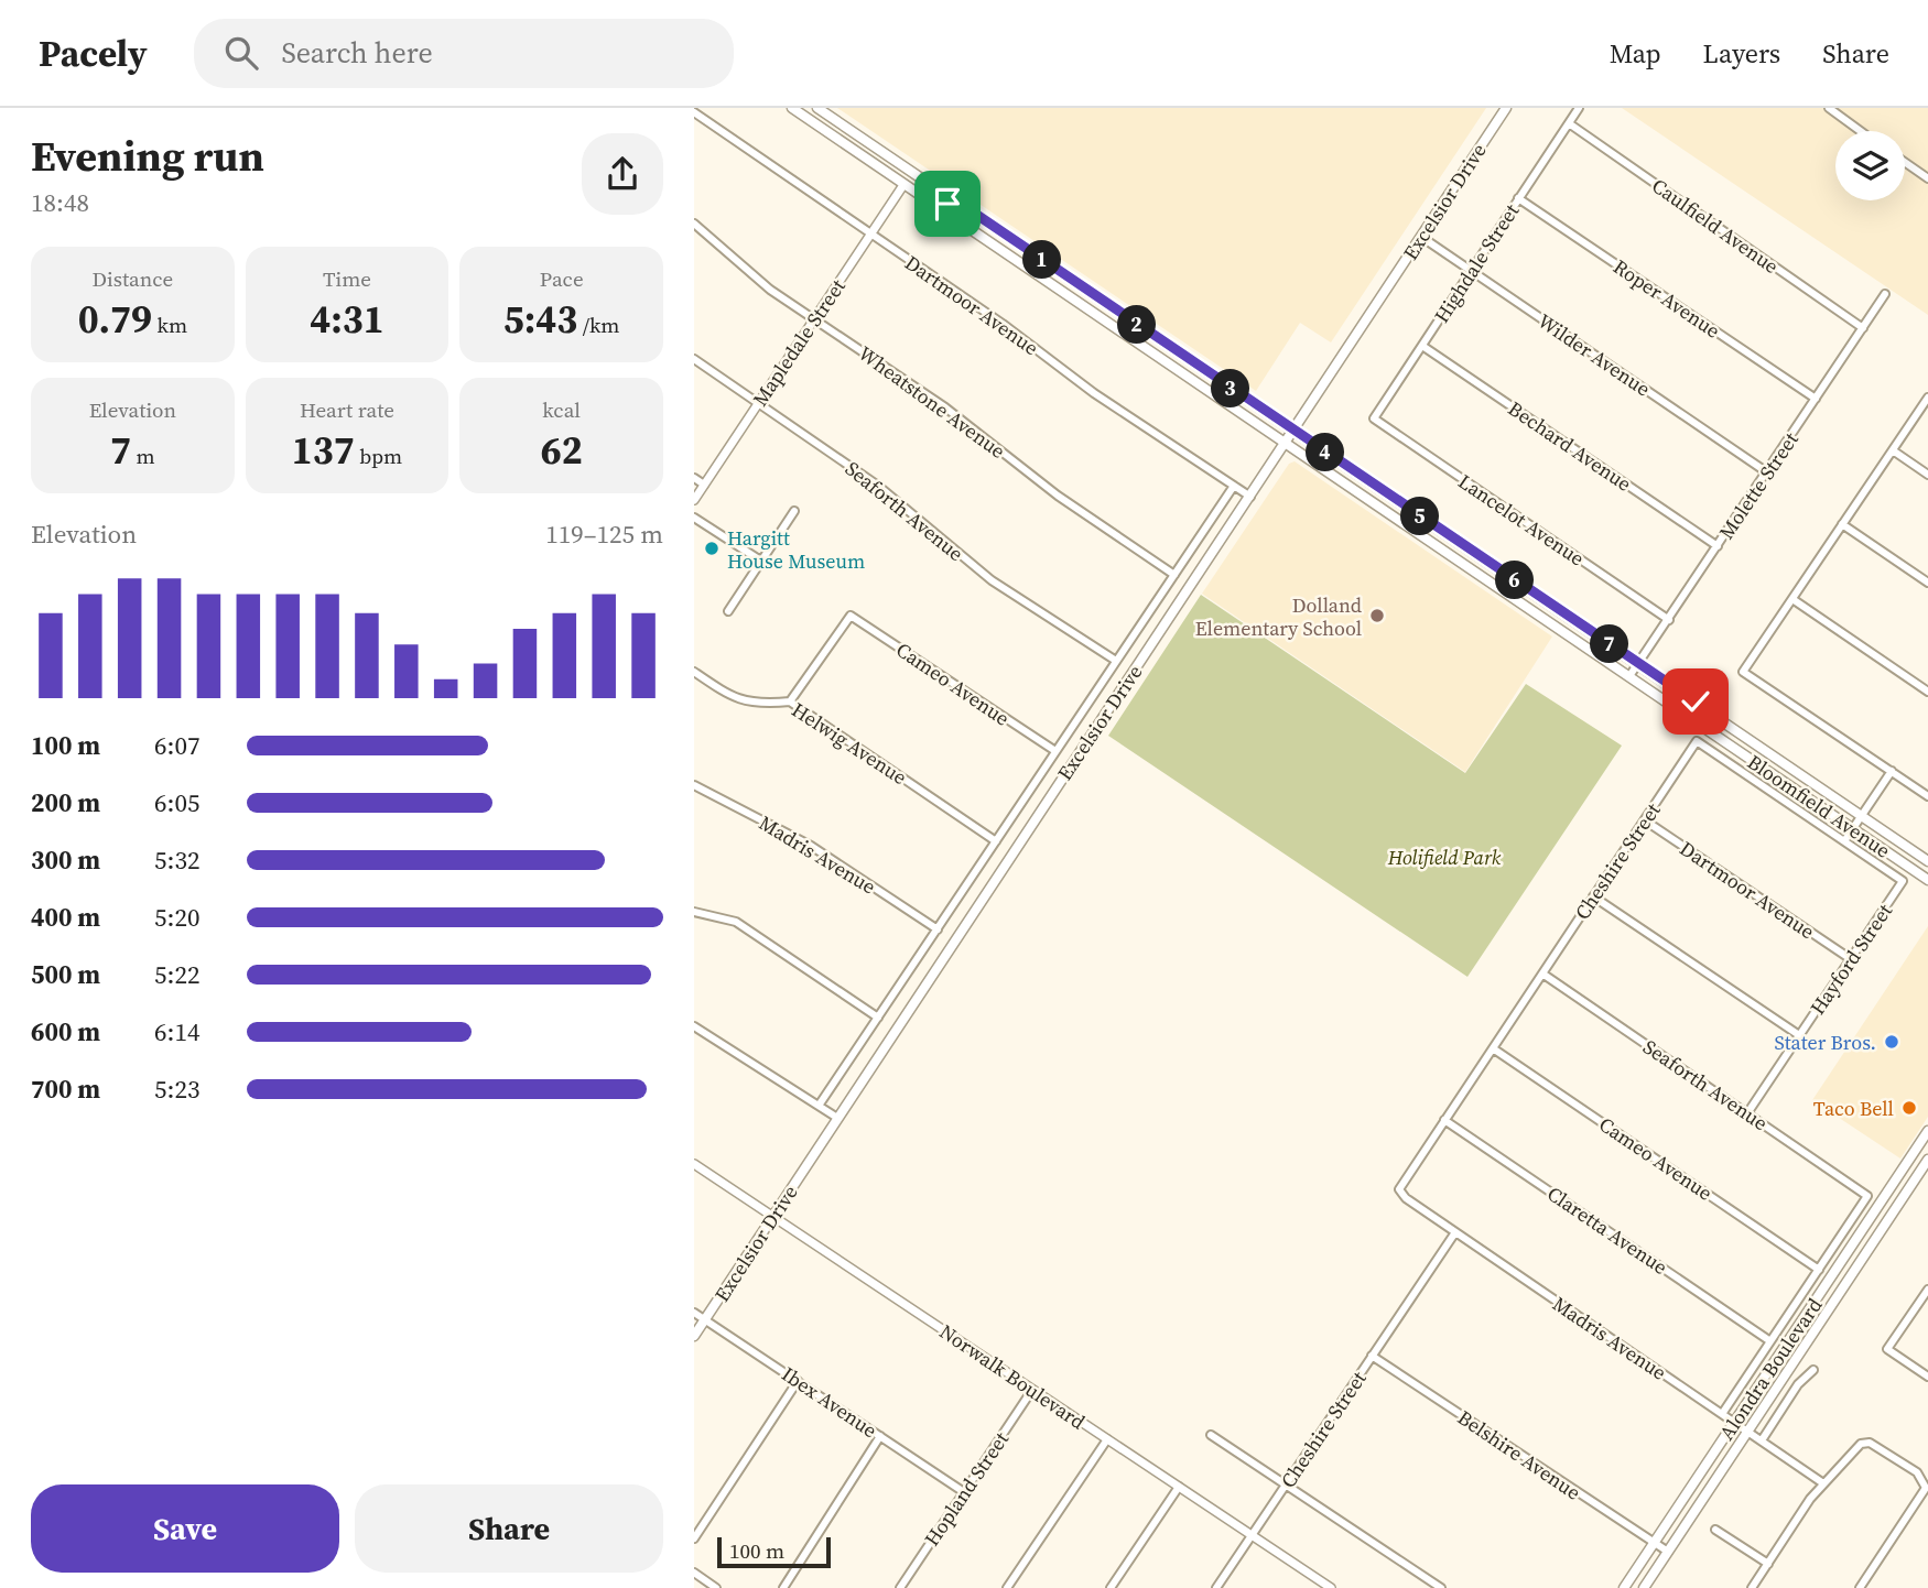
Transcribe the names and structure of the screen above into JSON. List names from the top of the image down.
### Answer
{
  "streets": {
    "main road": ["Excelsior Drive", "Bloomfield Avenue", "Alondra Boulevard"],
    "street": [
      "Caulfield Avenue",
      "Highdale Street",
      "Roper Avenue",
      "Dartmoor Avenue",
      "Mapledale Street",
      "Wilder Avenue",
      "Wheatstone Avenue",
      "Bechard Avenue",
      "Molette Street",
      "Seaforth Avenue",
      "Lancelot Avenue",
      "Cameo Avenue",
      "Helwig Avenue",
      "Madris Avenue",
      "Cheshire Street",
      "Hayford Street",
      "Claretta Avenue",
      "Norwalk Boulevard",
      "Ibex Avenue",
      "Belshire Avenue",
      "Hopland Street"
    ]
  },
  "crossings": [
    ["Excelsior Drive", "Dartmoor Avenue"],
    ["Excelsior Drive", "Wilder Avenue"],
    ["Excelsior Drive", "Wheatstone Avenue"],
    ["Excelsior Drive", "Seaforth Avenue"],
    ["Excelsior Drive", "Cameo Avenue"],
    ["Excelsior Drive", "Helwig Avenue"],
    ["Excelsior Drive", "Bloomfield Avenue"],
    ["Excelsior Drive", "Madris Avenue"],
    ["Excelsior Drive", "Norwalk Boulevard"],
    ["Excelsior Drive", "Ibex Avenue"],
    ["Caulfield Avenue", "Highdale Street"],
    ["Caulfield Avenue", "Molette Street"],
    ["Highdale Street", "Roper Avenue"],
    ["Highdale Street", "Wilder Avenue"],
    ["Highdale Street", "Bechard Avenue"],
    ["Highdale Street", "Lancelot Avenue"],
    ["Roper Avenue", "Molette Street"],
    ["Dartmoor Avenue", "Mapledale Street"],
    ["Dartmoor Avenue", "Cheshire Street"],
    ["Dartmoor Avenue", "Hayford Street"],
    ["Mapledale Street", "Wheatstone Avenue"],
    ["Mapledale Street", "Seaforth Avenue"],
    ["Mapledale Street", "Bloomfield Avenue"],
    ["Wilder Avenue", "Molette Street"],
    ["Bechard Avenue", "Molette Street"],
    ["Molette Street", "Lancelot Avenue"],
    ["Molette Street", "Bloomfield Avenue"],
    ["Seaforth Avenue", "Cheshire Street"],
    ["Seaforth Avenue", "Hayford Street"],
    ["Seaforth Avenue", "Alondra Boulevard"],
    ["Cameo Avenue", "Helwig Avenue"],
    ["Cameo Avenue", "Cheshire Street"],
    ["Cameo Avenue", "Alondra Boulevard"],
    ["Madris Avenue", "Cheshire Street"],
    ["Madris Avenue", "Alondra Boulevard"],
    ["Cheshire Street", "Hayford Street"],
    ["Cheshire Street", "Claretta Avenue"],
    ["Cheshire Street", "Norwalk Boulevard"],
    ["Cheshire Street", "Belshire Avenue"],
    ["Claretta Avenue", "Alondra Boulevard"],
    ["Alondra Boulevard", "Belshire Avenue"],
    ["Norwalk Boulevard", "Hopland Street"],
    ["Ibex Avenue", "Hopland Street"]
  ],
  "parks": ["Holifield Park"],
  "places": [
    "Hargitt House Museum",
    "Dolland Elementary School",
    "Stater Bros.",
    "Taco Bell"
  ],
  "scale_bar": "100 m",
  "page": {
    "header": "Pacely",
    "search": "Search here",
    "nav": ["Map", "Layers", "Share"],
    "heading": ["Evening run", "18:48"],
    "stats": [
      ["Distance", "0.79 km"],
      ["Time", "4:31"],
      ["Pace", "5:43 /km"],
      ["Elevation", "7 m"],
      ["Heart rate", "137 bpm"],
      ["kcal", "62"]
    ],
    "pins": [
      "1",
      "2",
      "3",
      "4",
      "5",
      "6",
      "7"
    ],
    "chart": ["Elevation", "119–125 m"],
    "list": [
      {
        "name": "100 m",
        "note": "6:07"
      },
      {
        "name": "200 m",
        "note": "6:05"
      },
      {
        "name": "300 m",
        "note": "5:32"
      },
      {
        "name": "400 m",
        "note": "5:20"
      },
      {
        "name": "500 m",
        "note": "5:22"
      },
      {
        "name": "600 m",
        "note": "6:14"
      },
      {
        "name": "700 m",
        "note": "5:23"
      }
    ],
    "buttons": ["Save", "Share"],
    "scale": "100 m"
  }
}
